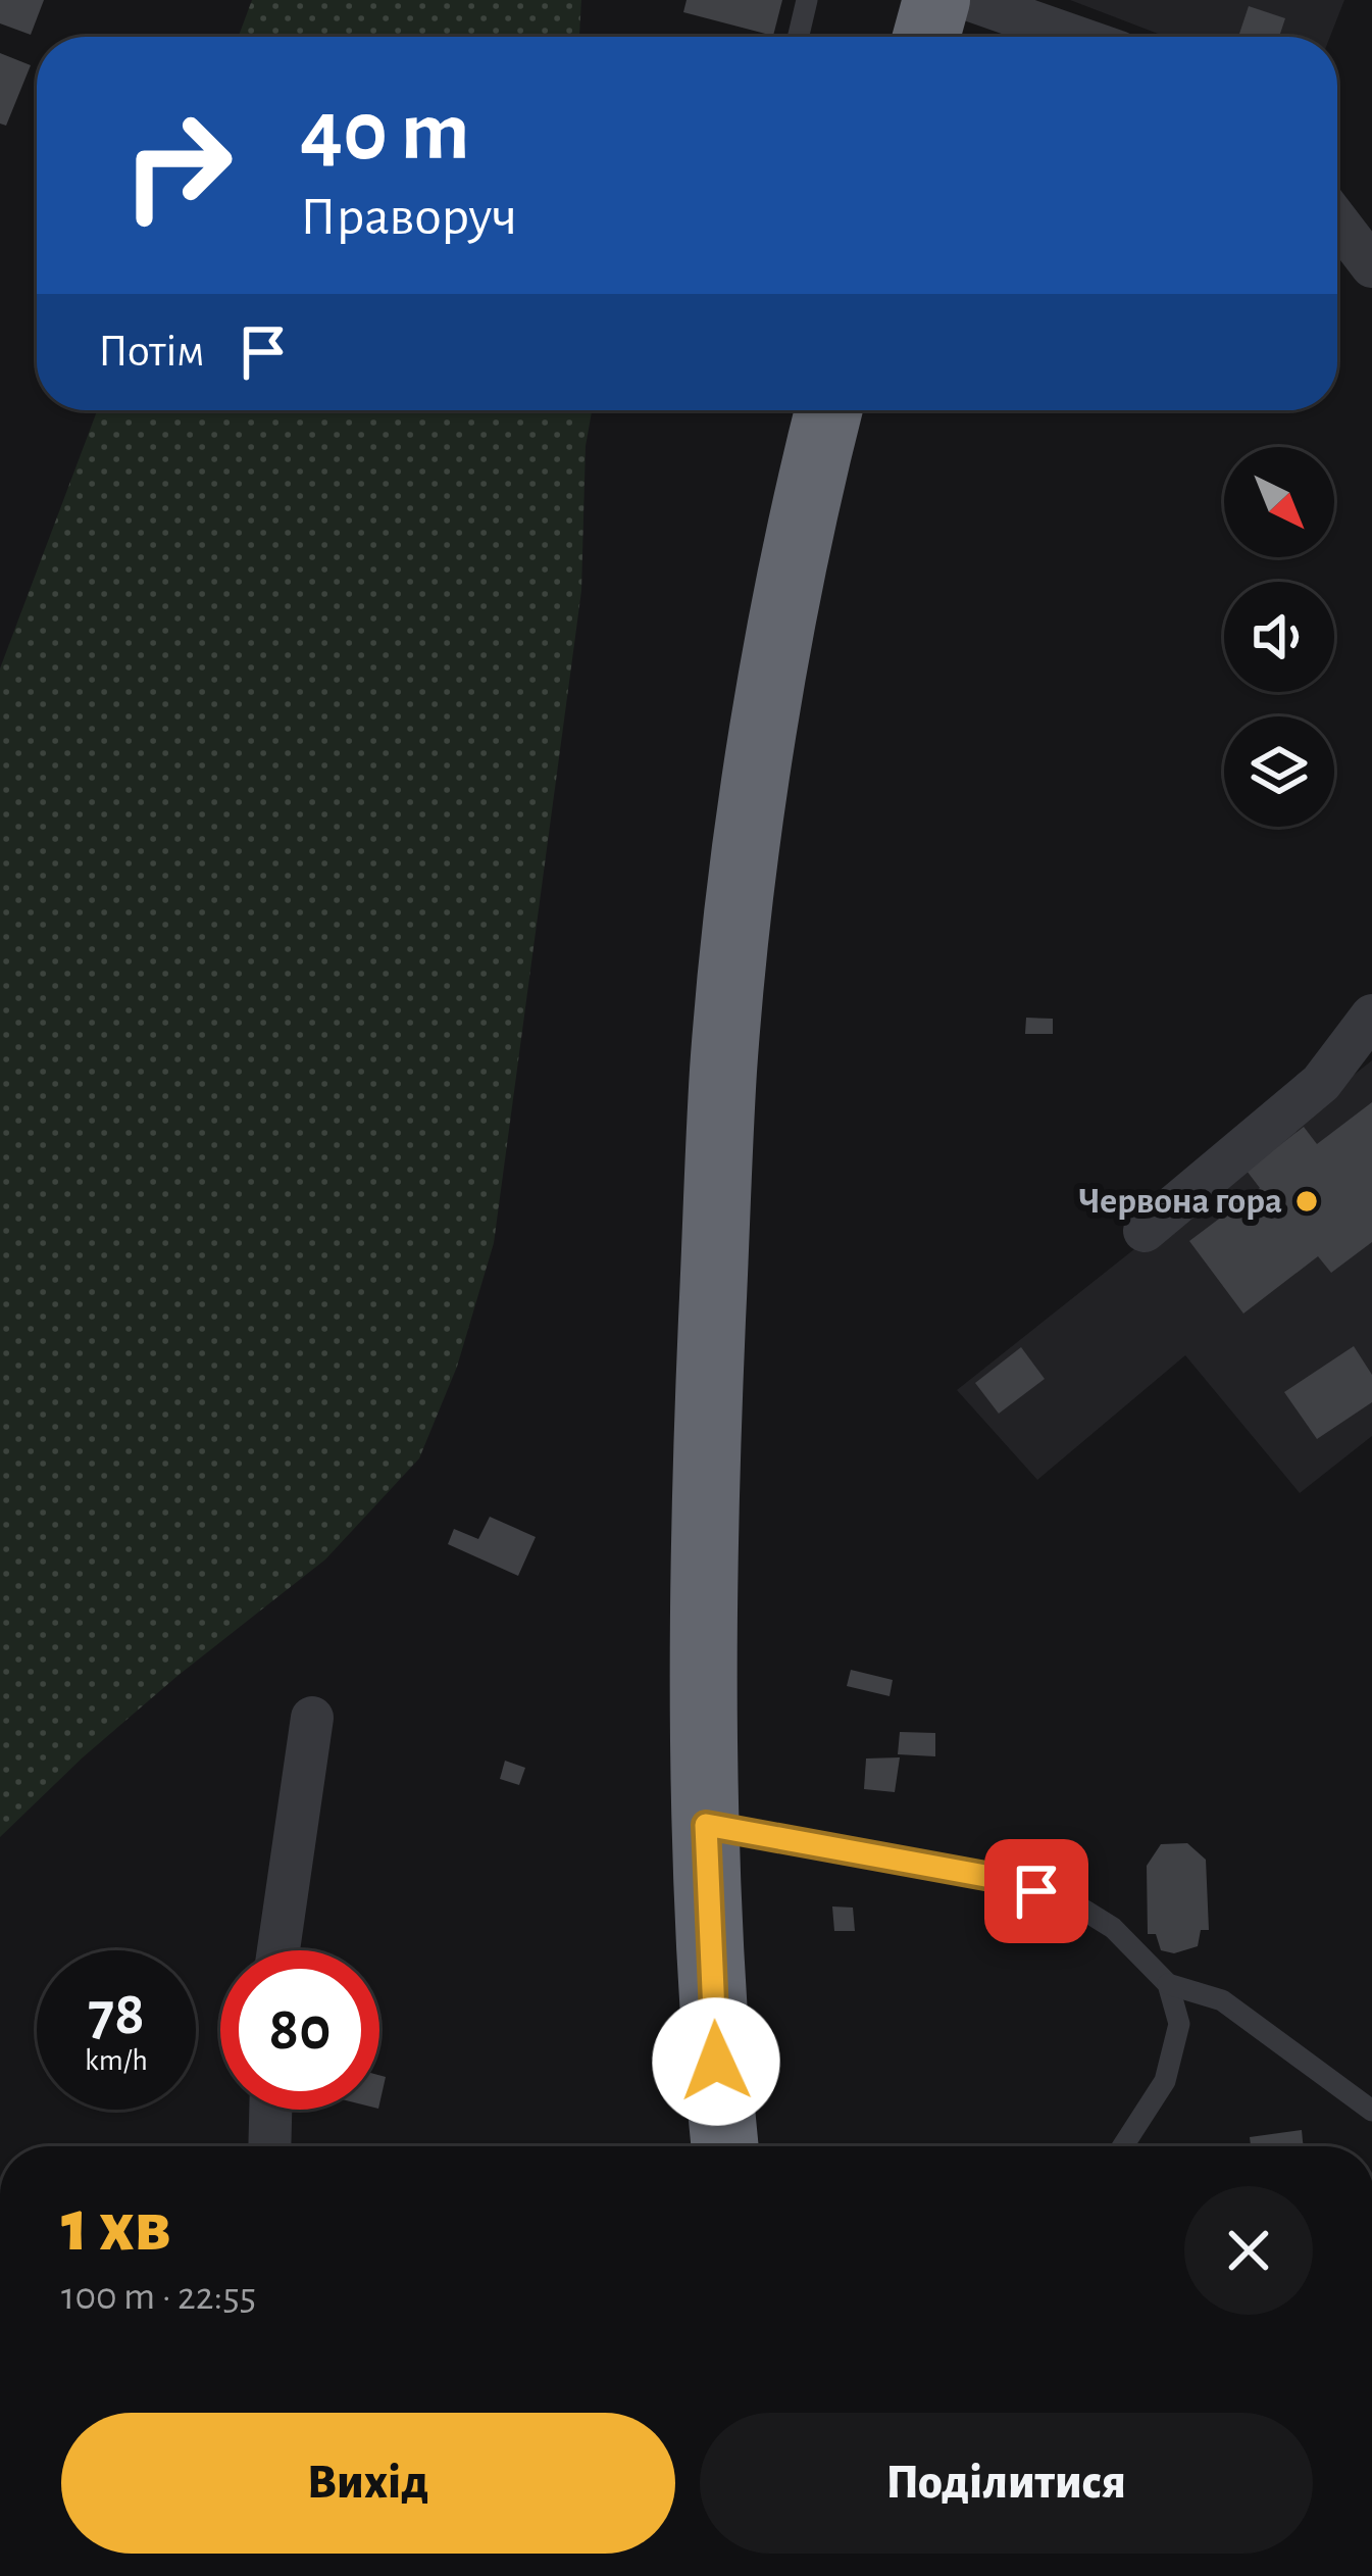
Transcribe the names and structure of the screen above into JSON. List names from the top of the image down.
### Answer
{
  "places": ["Червона гора"],
  "north": "bottom right",
  "page": {
    "turn": ["40 m", "Праворуч"],
    "then": "Потім",
    "speed": "78 km/h",
    "limit": "80",
    "heading": ["1 хв", "100 m · 22:55"],
    "buttons": ["Вихід", "Поділитися"]
  }
}
